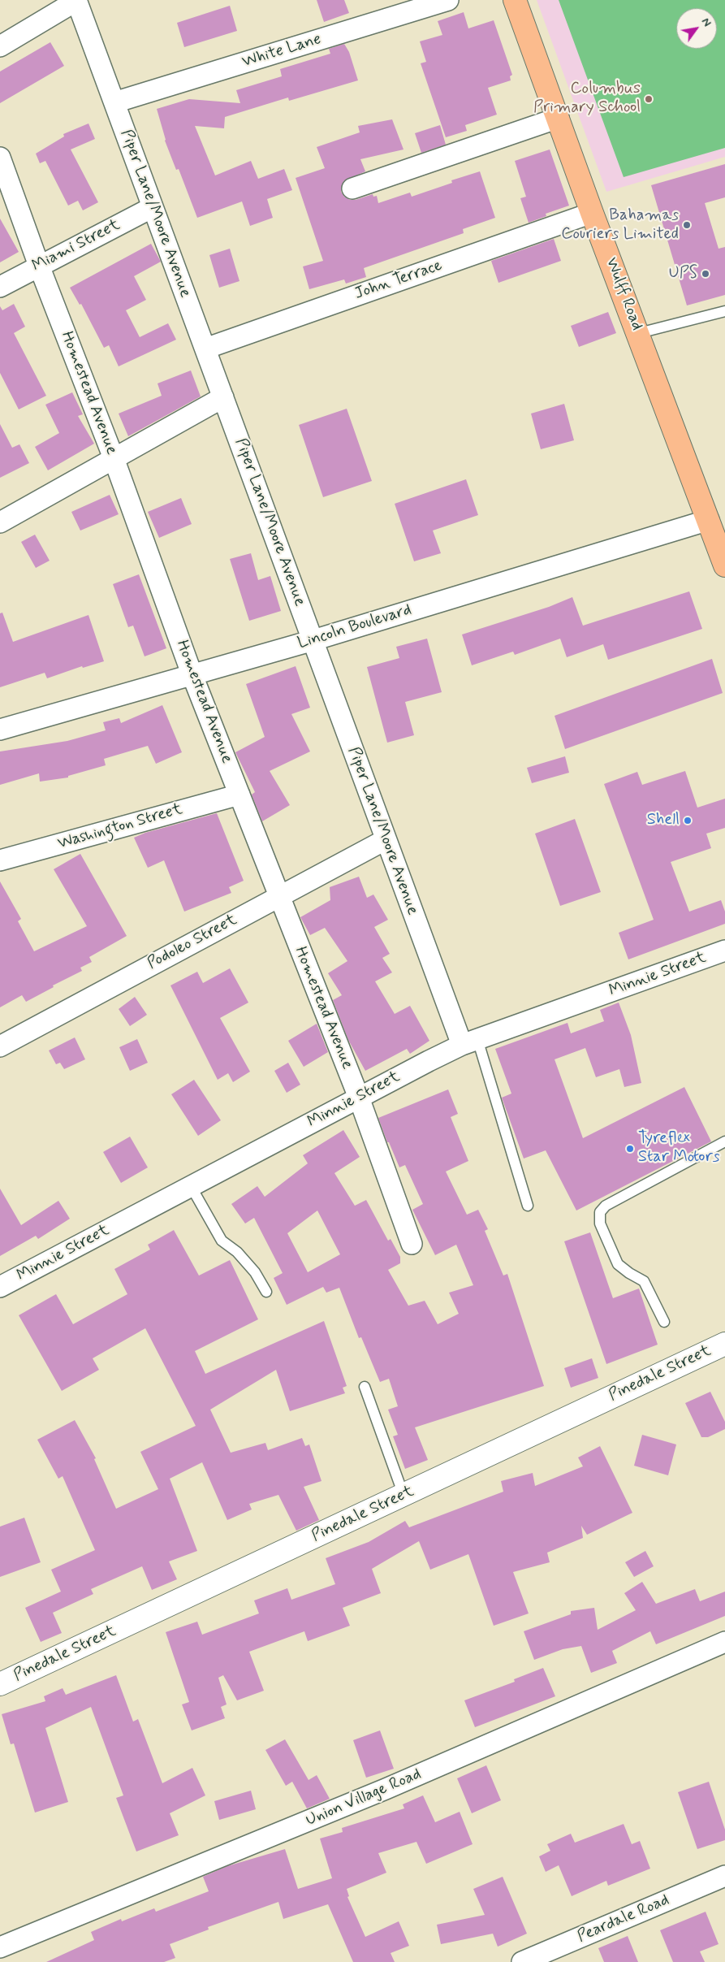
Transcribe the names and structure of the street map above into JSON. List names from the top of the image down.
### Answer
{
  "streets": {
    "main road": ["Wulff Road"],
    "street": [
      "White Lane",
      "Piper Lane/Moore Avenue",
      "Miami Street",
      "John Terrace",
      "Homestead Avenue",
      "Lincoln Boulevard",
      "Washington Street",
      "Podoleo Street",
      "Minnie Street",
      "Pinedale Street",
      "Union Village Road",
      "Peardale Road"
    ]
  },
  "crossings": [
    ["White Lane", "Piper Lane/Moore Avenue"],
    ["Piper Lane/Moore Avenue", "Miami Street"],
    ["Piper Lane/Moore Avenue", "John Terrace"],
    ["Piper Lane/Moore Avenue", "Lincoln Boulevard"],
    ["Piper Lane/Moore Avenue", "Podoleo Street"],
    ["Piper Lane/Moore Avenue", "Minnie Street"],
    ["Miami Street", "Homestead Avenue"],
    ["John Terrace", "Wulff Road"],
    ["Wulff Road", "Lincoln Boulevard"],
    ["Homestead Avenue", "Lincoln Boulevard"],
    ["Homestead Avenue", "Washington Street"],
    ["Homestead Avenue", "Podoleo Street"],
    ["Homestead Avenue", "Minnie Street"]
  ],
  "places": [
    "Columbus Primary School",
    "Bahamas Couriers Limited",
    "UPS",
    "Shell",
    "Tyreflex Star Motors"
  ],
  "north": "top right"
}
